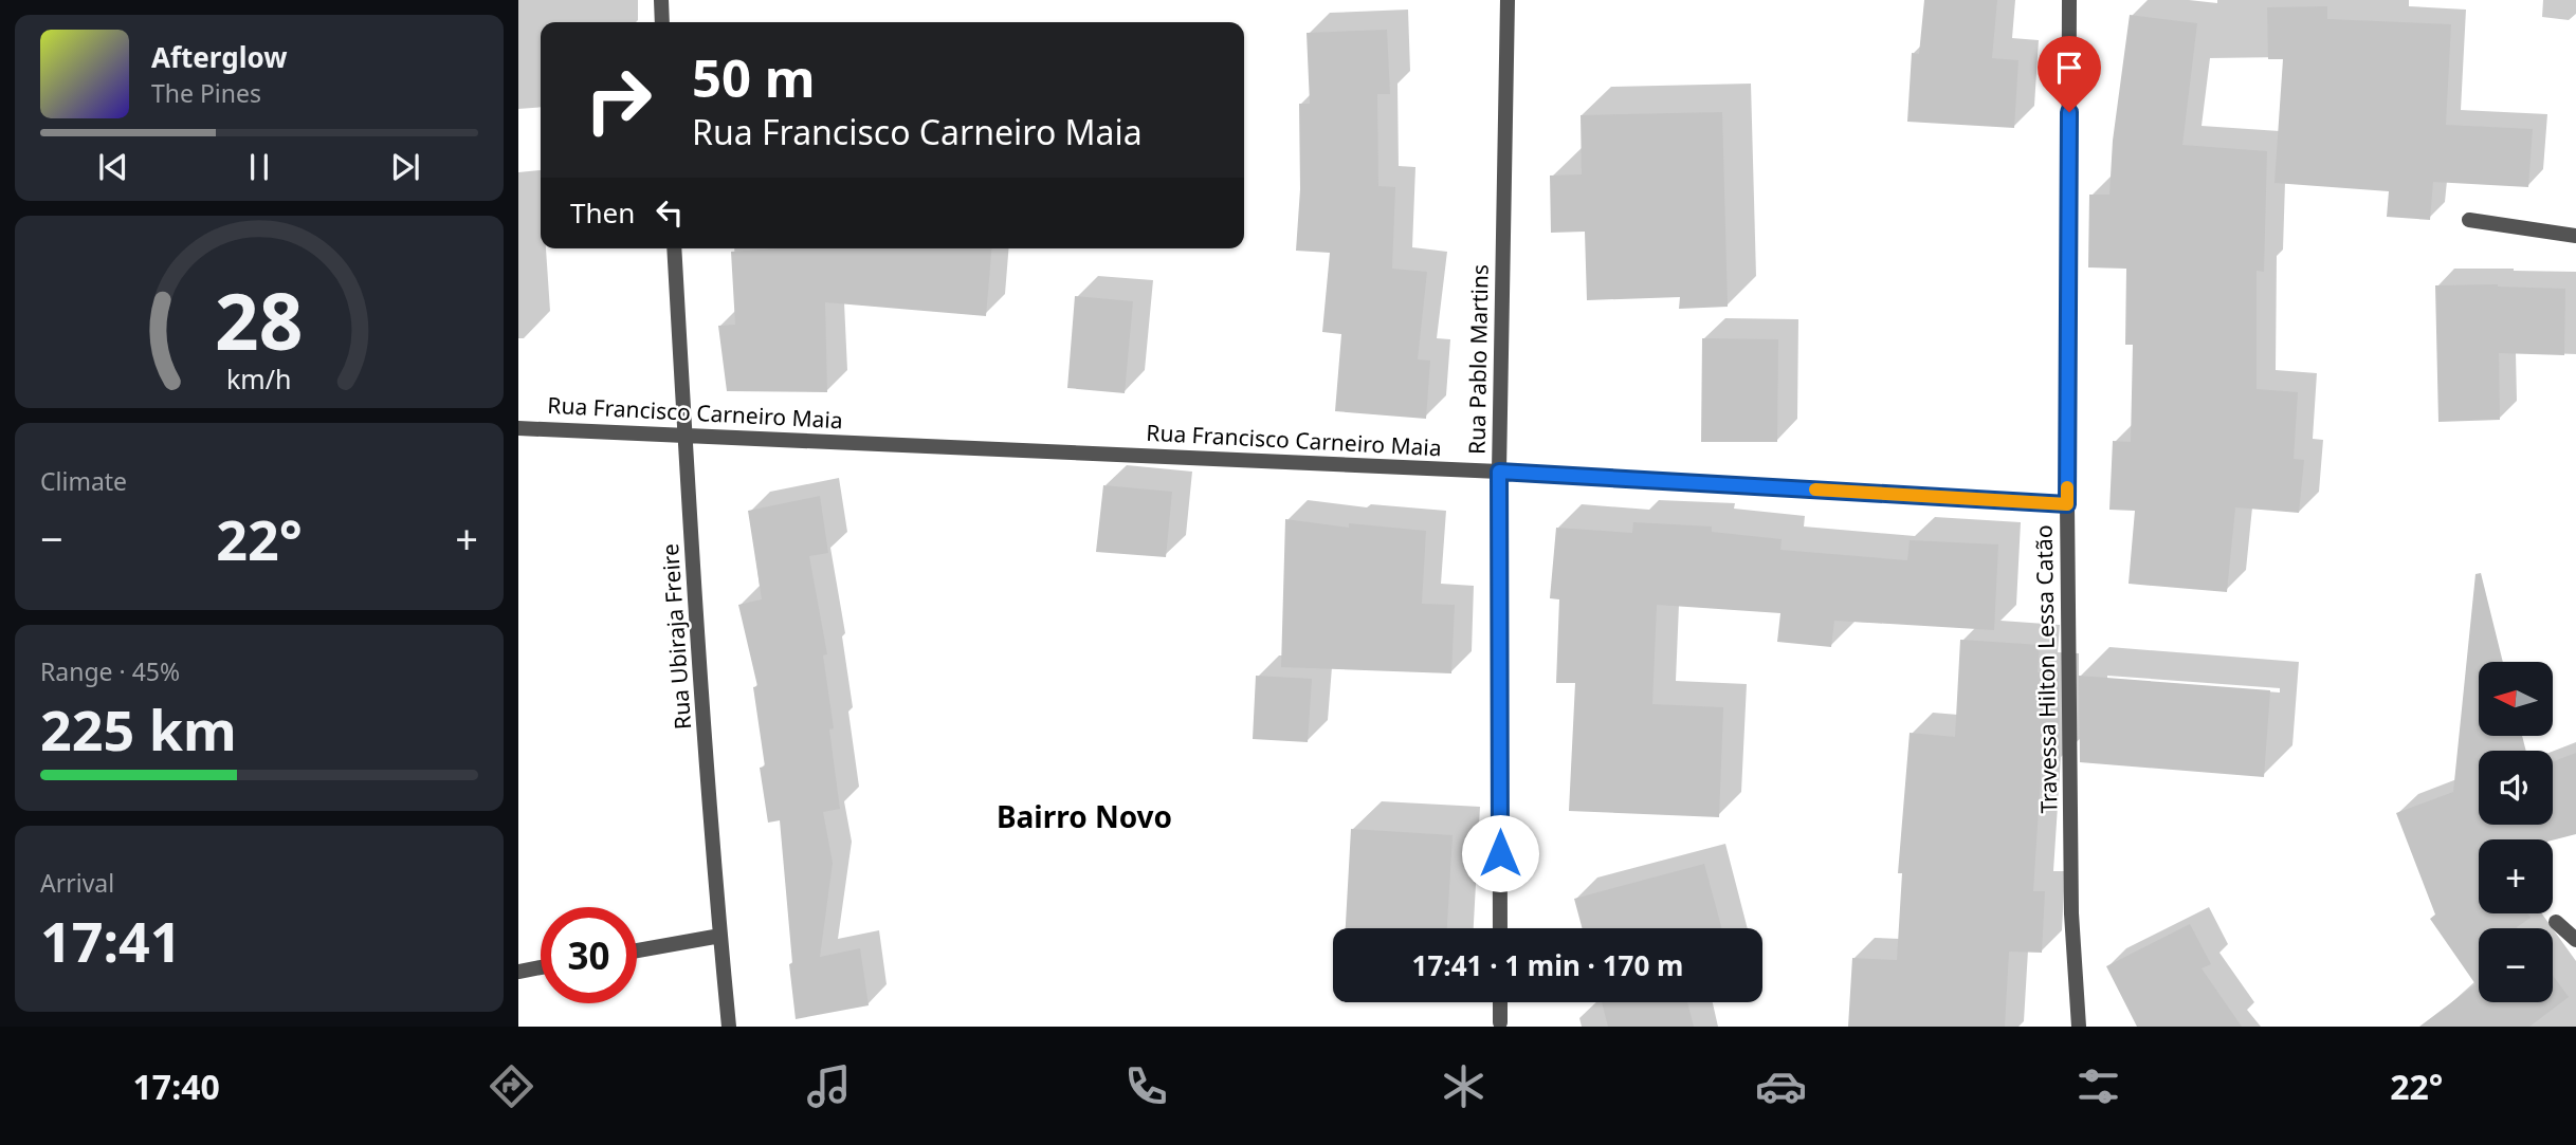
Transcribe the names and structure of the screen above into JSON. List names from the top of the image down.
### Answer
{
  "streets": {
    "street": [
      "Rua Pablo Martins",
      "Rua Francisco Carneiro Maia",
      "Rua Ubiraja Freire",
      "Travessa Hilton Lessa Catão"
    ]
  },
  "crossings": [
    ["Rua Pablo Martins", "Rua Francisco Carneiro Maia"],
    ["Rua Francisco Carneiro Maia", "Rua Ubiraja Freire"],
    ["Rua Francisco Carneiro Maia", "Travessa Hilton Lessa Catão"]
  ],
  "districts": ["Bairro Novo"],
  "north": "left",
  "page": {
    "turn": ["50 m", "Rua Francisco Carneiro Maia"],
    "song": ["Afterglow", "The Pines"],
    "then": "Then",
    "tile": [
      "Climate",
      ["Range · 45%", "225 km"],
      ["Arrival", "17:41"]
    ],
    "heat": ["−", "22°", "+"],
    "map_buttons": ["+", "−"],
    "limit": "30",
    "trip": "17:41 · 1 min · 170 m",
    "tabs": ["17:40", "22°"],
    "gauge": ["28", "km/h"]
  }
}
